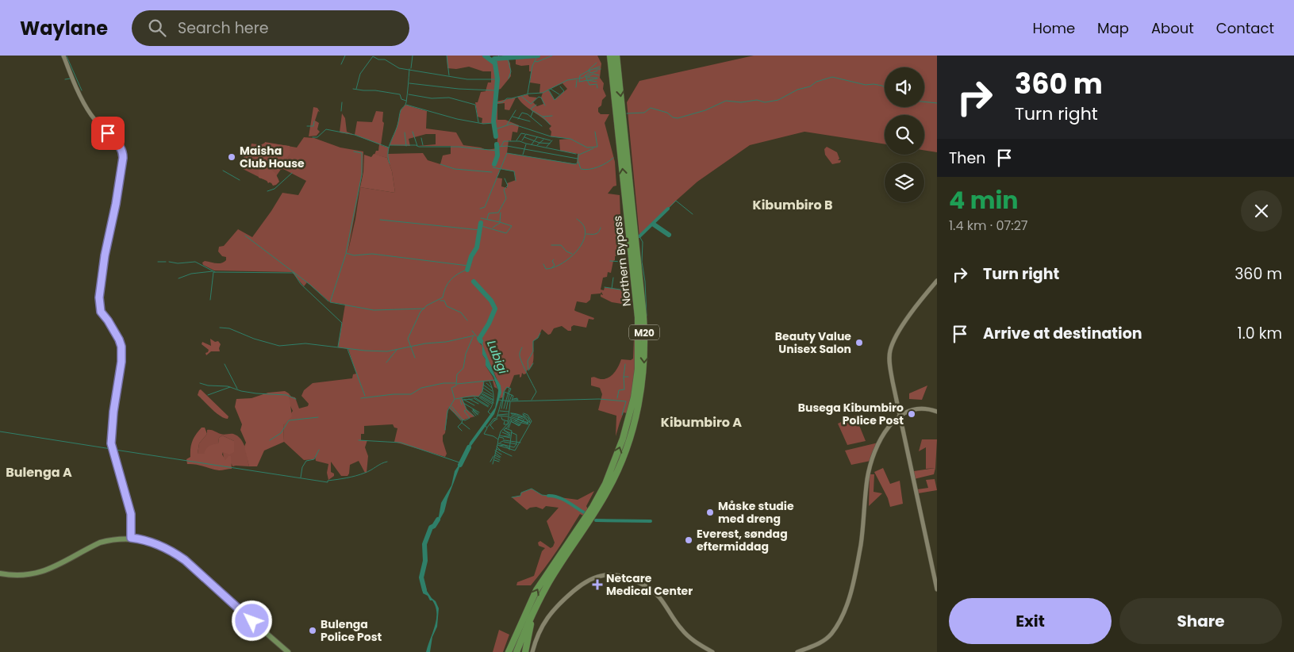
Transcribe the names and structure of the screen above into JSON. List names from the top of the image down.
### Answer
{
  "streets": {
    "highway": ["Northern Bypass", "M20"]
  },
  "districts": ["Kibumbiro B", "Kibumbiro A", "Bulenga A"],
  "water": ["Lubigi"],
  "places": {
    "other": [
      "Maisha Club House",
      "Beauty Value Unisex Salon",
      "Busega Kibumbiro Police Post",
      "Måske studie med dreng",
      "Everest, søndag eftermiddag",
      "Bulenga Police Post"
    ],
    "health": ["Netcare Medical Center"]
  },
  "page": {
    "header": "Waylane",
    "search": "Search here",
    "nav": [
      "Home",
      "Map",
      "About",
      "Contact"
    ],
    "turn": ["360 m", "Turn right"],
    "then": "Then",
    "heading": ["4 min", "1.4 km · 07:27"],
    "list": [
      {
        "name": "Turn right",
        "value": "360 m"
      },
      {
        "name": "Arrive at destination",
        "value": "1.0 km"
      }
    ],
    "buttons": ["Exit", "Share"]
  }
}
